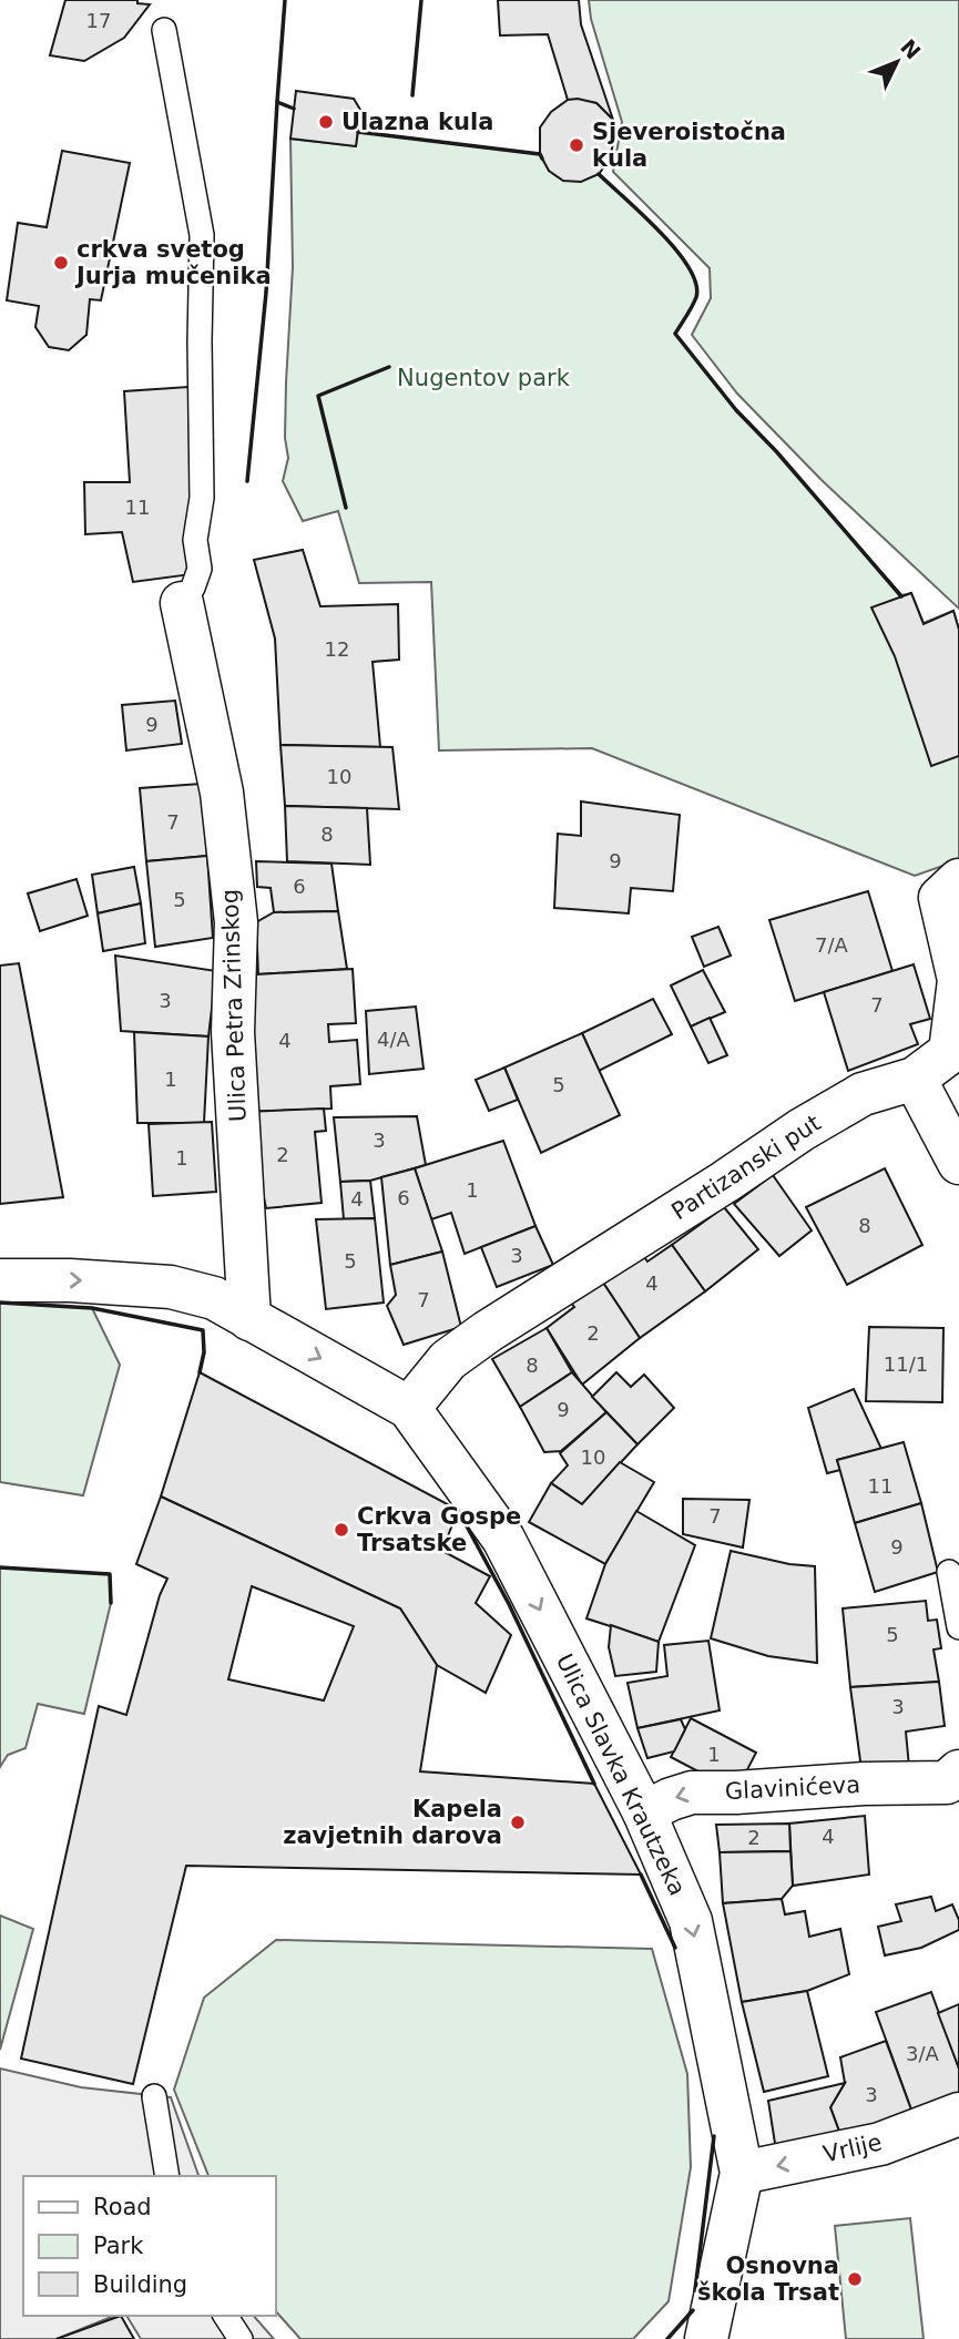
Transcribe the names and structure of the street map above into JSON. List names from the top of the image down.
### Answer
{
  "streets": {
    "street": [
      "Ulica Petra Zrinskog",
      "Partizanski put",
      "Ulica Slavka Krautzeka",
      "Glavinićeva",
      "Vrlije"
    ]
  },
  "crossings": [
    ["Partizanski put", "Ulica Slavka Krautzeka"],
    ["Ulica Slavka Krautzeka", "Glavinićeva"],
    ["Ulica Slavka Krautzeka", "Vrlije"]
  ],
  "one_way": ["Ulica Slavka Krautzeka", "Glavinićeva", "Vrlije"],
  "parks": ["Nugentov park"],
  "places": [
    "Ulazna kula",
    "Sjeveroistočna kula",
    "crkva svetog Jurja mučenika",
    "Crkva Gospe Trsatske",
    "Kapela zavjetnih darova",
    "Osnovna škola Trsat"
  ],
  "house_numbers": [
    "17",
    "11",
    "12",
    "9",
    "10",
    "7",
    "8",
    "9",
    "6",
    "5",
    "7/A",
    "3",
    "7",
    "4/A",
    "4",
    "1",
    "5",
    "3",
    "2",
    "1",
    "1",
    "6",
    "4",
    "8",
    "3",
    "5",
    "4",
    "7",
    "2",
    "11/1",
    "8",
    "9",
    "10",
    "11",
    "7",
    "9",
    "5",
    "3",
    "1",
    "4",
    "2",
    "3/A",
    "3"
  ],
  "legend": ["Road", "Park", "Building"],
  "north": "top right"
}
